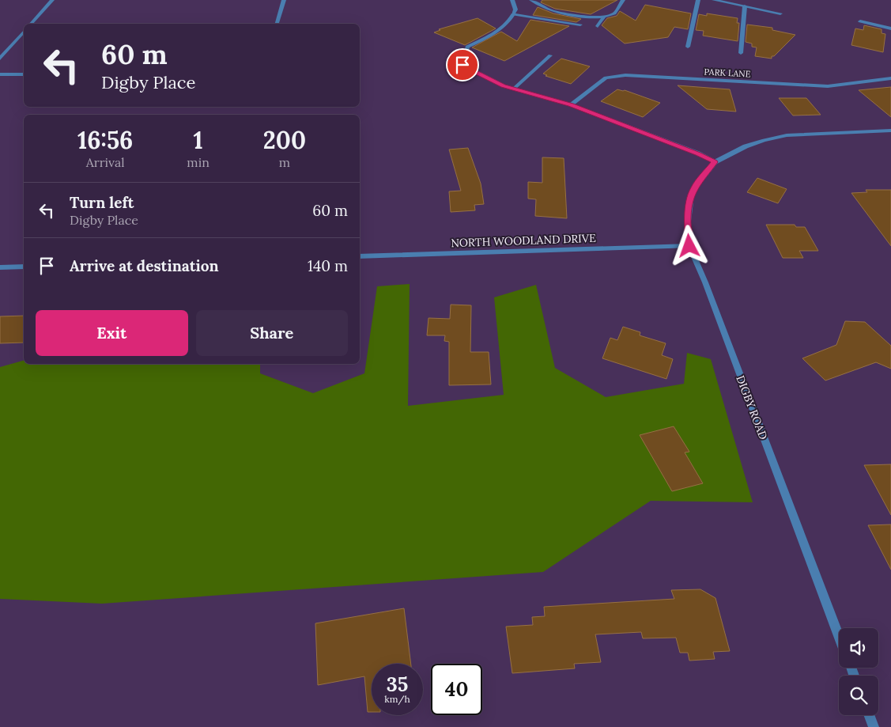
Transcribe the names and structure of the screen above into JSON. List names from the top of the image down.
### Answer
{
  "streets": {
    "street": ["PARK LANE", "NORTH WOODLAND DRIVE", "DIGBY ROAD"]
  },
  "crossings": [
    ["NORTH WOODLAND DRIVE", "DIGBY ROAD"]
  ],
  "page": {
    "turn": ["60 m", "Digby Place"],
    "eta": [
      "16:56",
      "Arrival",
      "1",
      "min",
      "200",
      "m"
    ],
    "list": [
      {
        "name": "Turn left",
        "note": "Digby Place",
        "value": "60 m"
      },
      {
        "name": "Arrive at destination",
        "value": "140 m"
      }
    ],
    "buttons": ["Exit", "Share"],
    "speed": "35 km/h",
    "limit": "40"
  }
}
